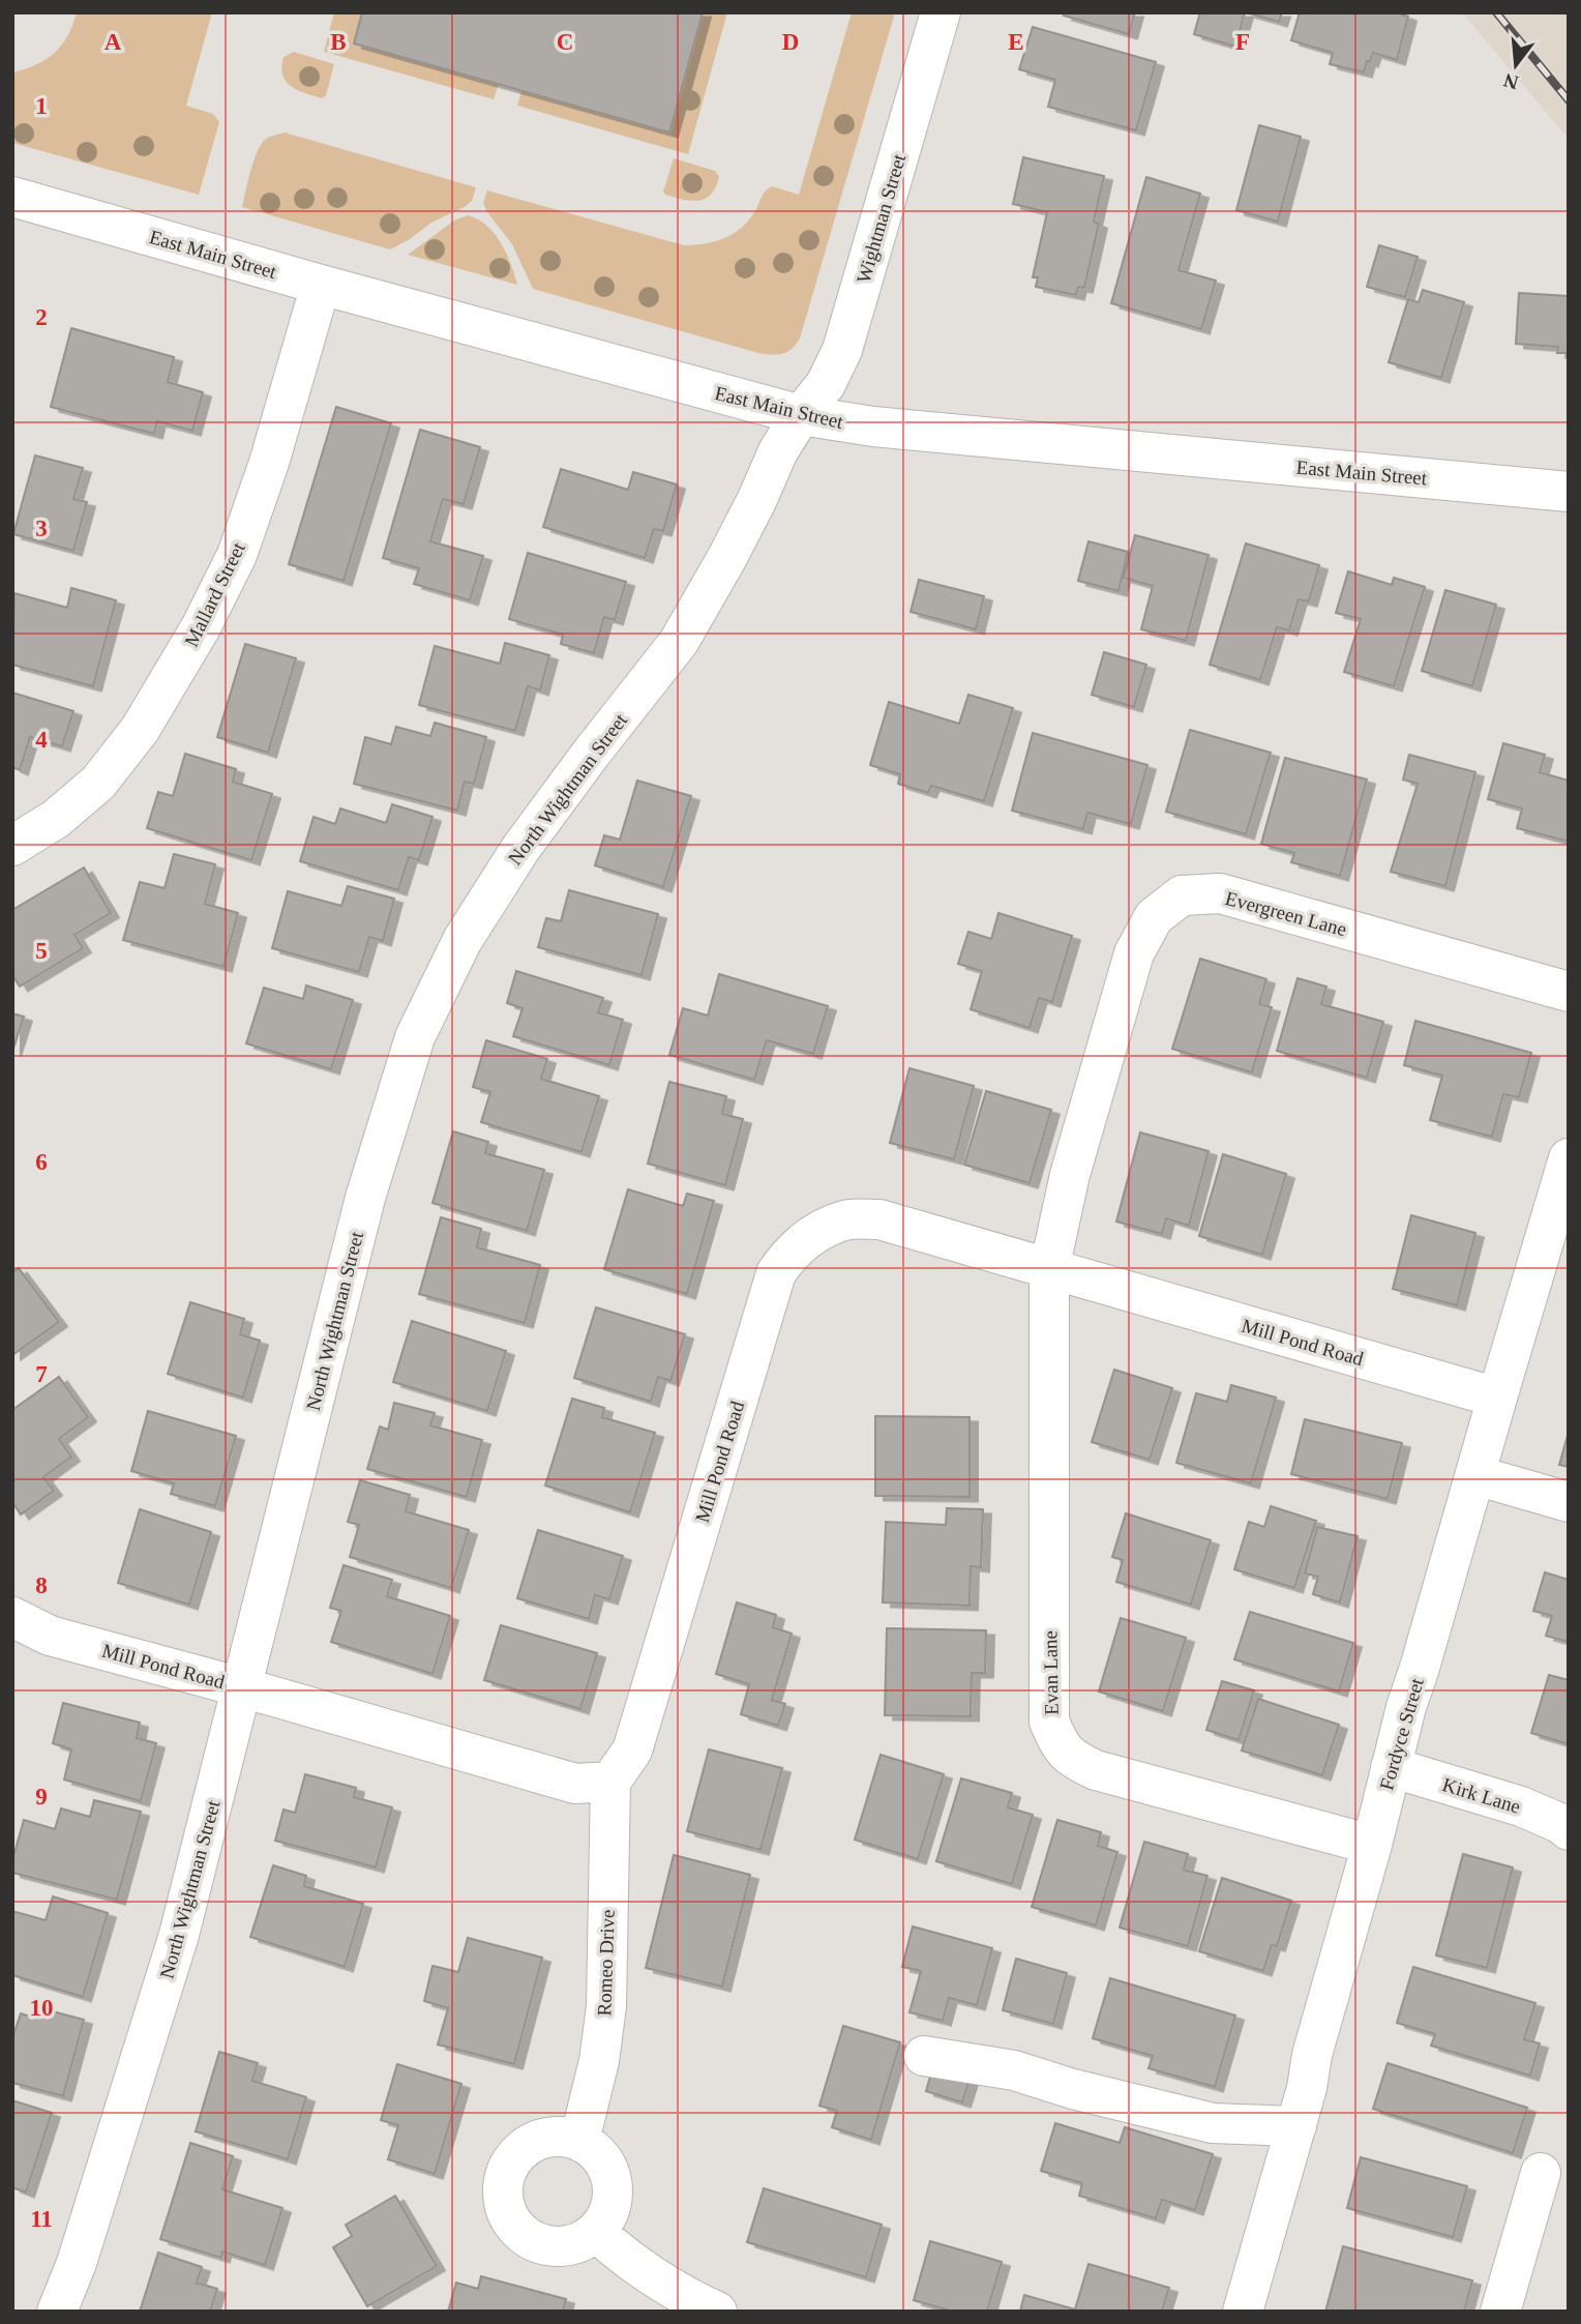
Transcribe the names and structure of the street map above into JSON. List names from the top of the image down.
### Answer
{
  "streets": {
    "street": [
      "Wightman Street",
      "East Main Street",
      "Mallard Street",
      "North Wightman Street",
      "Evergreen Lane",
      "Mill Pond Road",
      "Evan Lane",
      "Fordyce Street",
      "Kirk Lane",
      "Romeo Drive"
    ]
  },
  "crossings": [
    ["Wightman Street", "East Main Street"],
    ["Wightman Street", "North Wightman Street"],
    ["East Main Street", "Mallard Street"],
    ["East Main Street", "North Wightman Street"],
    ["North Wightman Street", "Mill Pond Road"],
    ["Evergreen Lane", "Mill Pond Road"],
    ["Evergreen Lane", "Evan Lane"],
    ["Mill Pond Road", "Evan Lane"],
    ["Mill Pond Road", "Fordyce Street"],
    ["Mill Pond Road", "Romeo Drive"],
    ["Evan Lane", "Fordyce Street"],
    ["Fordyce Street", "Kirk Lane"]
  ],
  "north": "bottom",
  "grid": {
    "columns": [
      "A",
      "B",
      "C",
      "D",
      "E",
      "F"
    ],
    "rows": [
      "1",
      "2",
      "3",
      "4",
      "5",
      "6",
      "7",
      "8",
      "9",
      "10",
      "11"
    ]
  }
}
